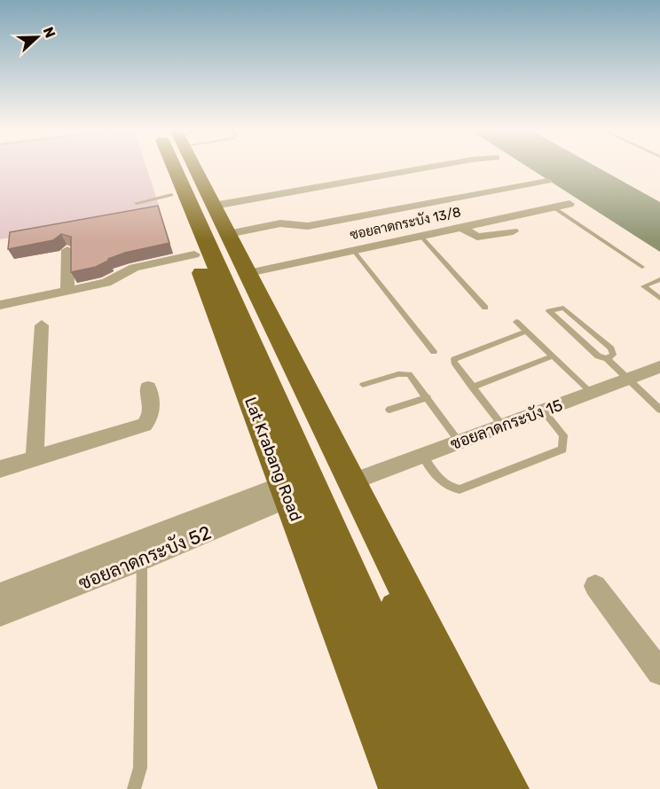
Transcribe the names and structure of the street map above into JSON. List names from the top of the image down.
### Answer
{
  "streets": {
    "main road": ["Lat Krabang Road"],
    "street": ["ซอยลาดกระบัง 13/8", "ซอยลาดกระบัง 15", "ซอยลาดกระบัง 52"]
  },
  "crossings": [
    ["Lat Krabang Road", "ซอยลาดกระบัง 52"]
  ],
  "north": "right"
}
